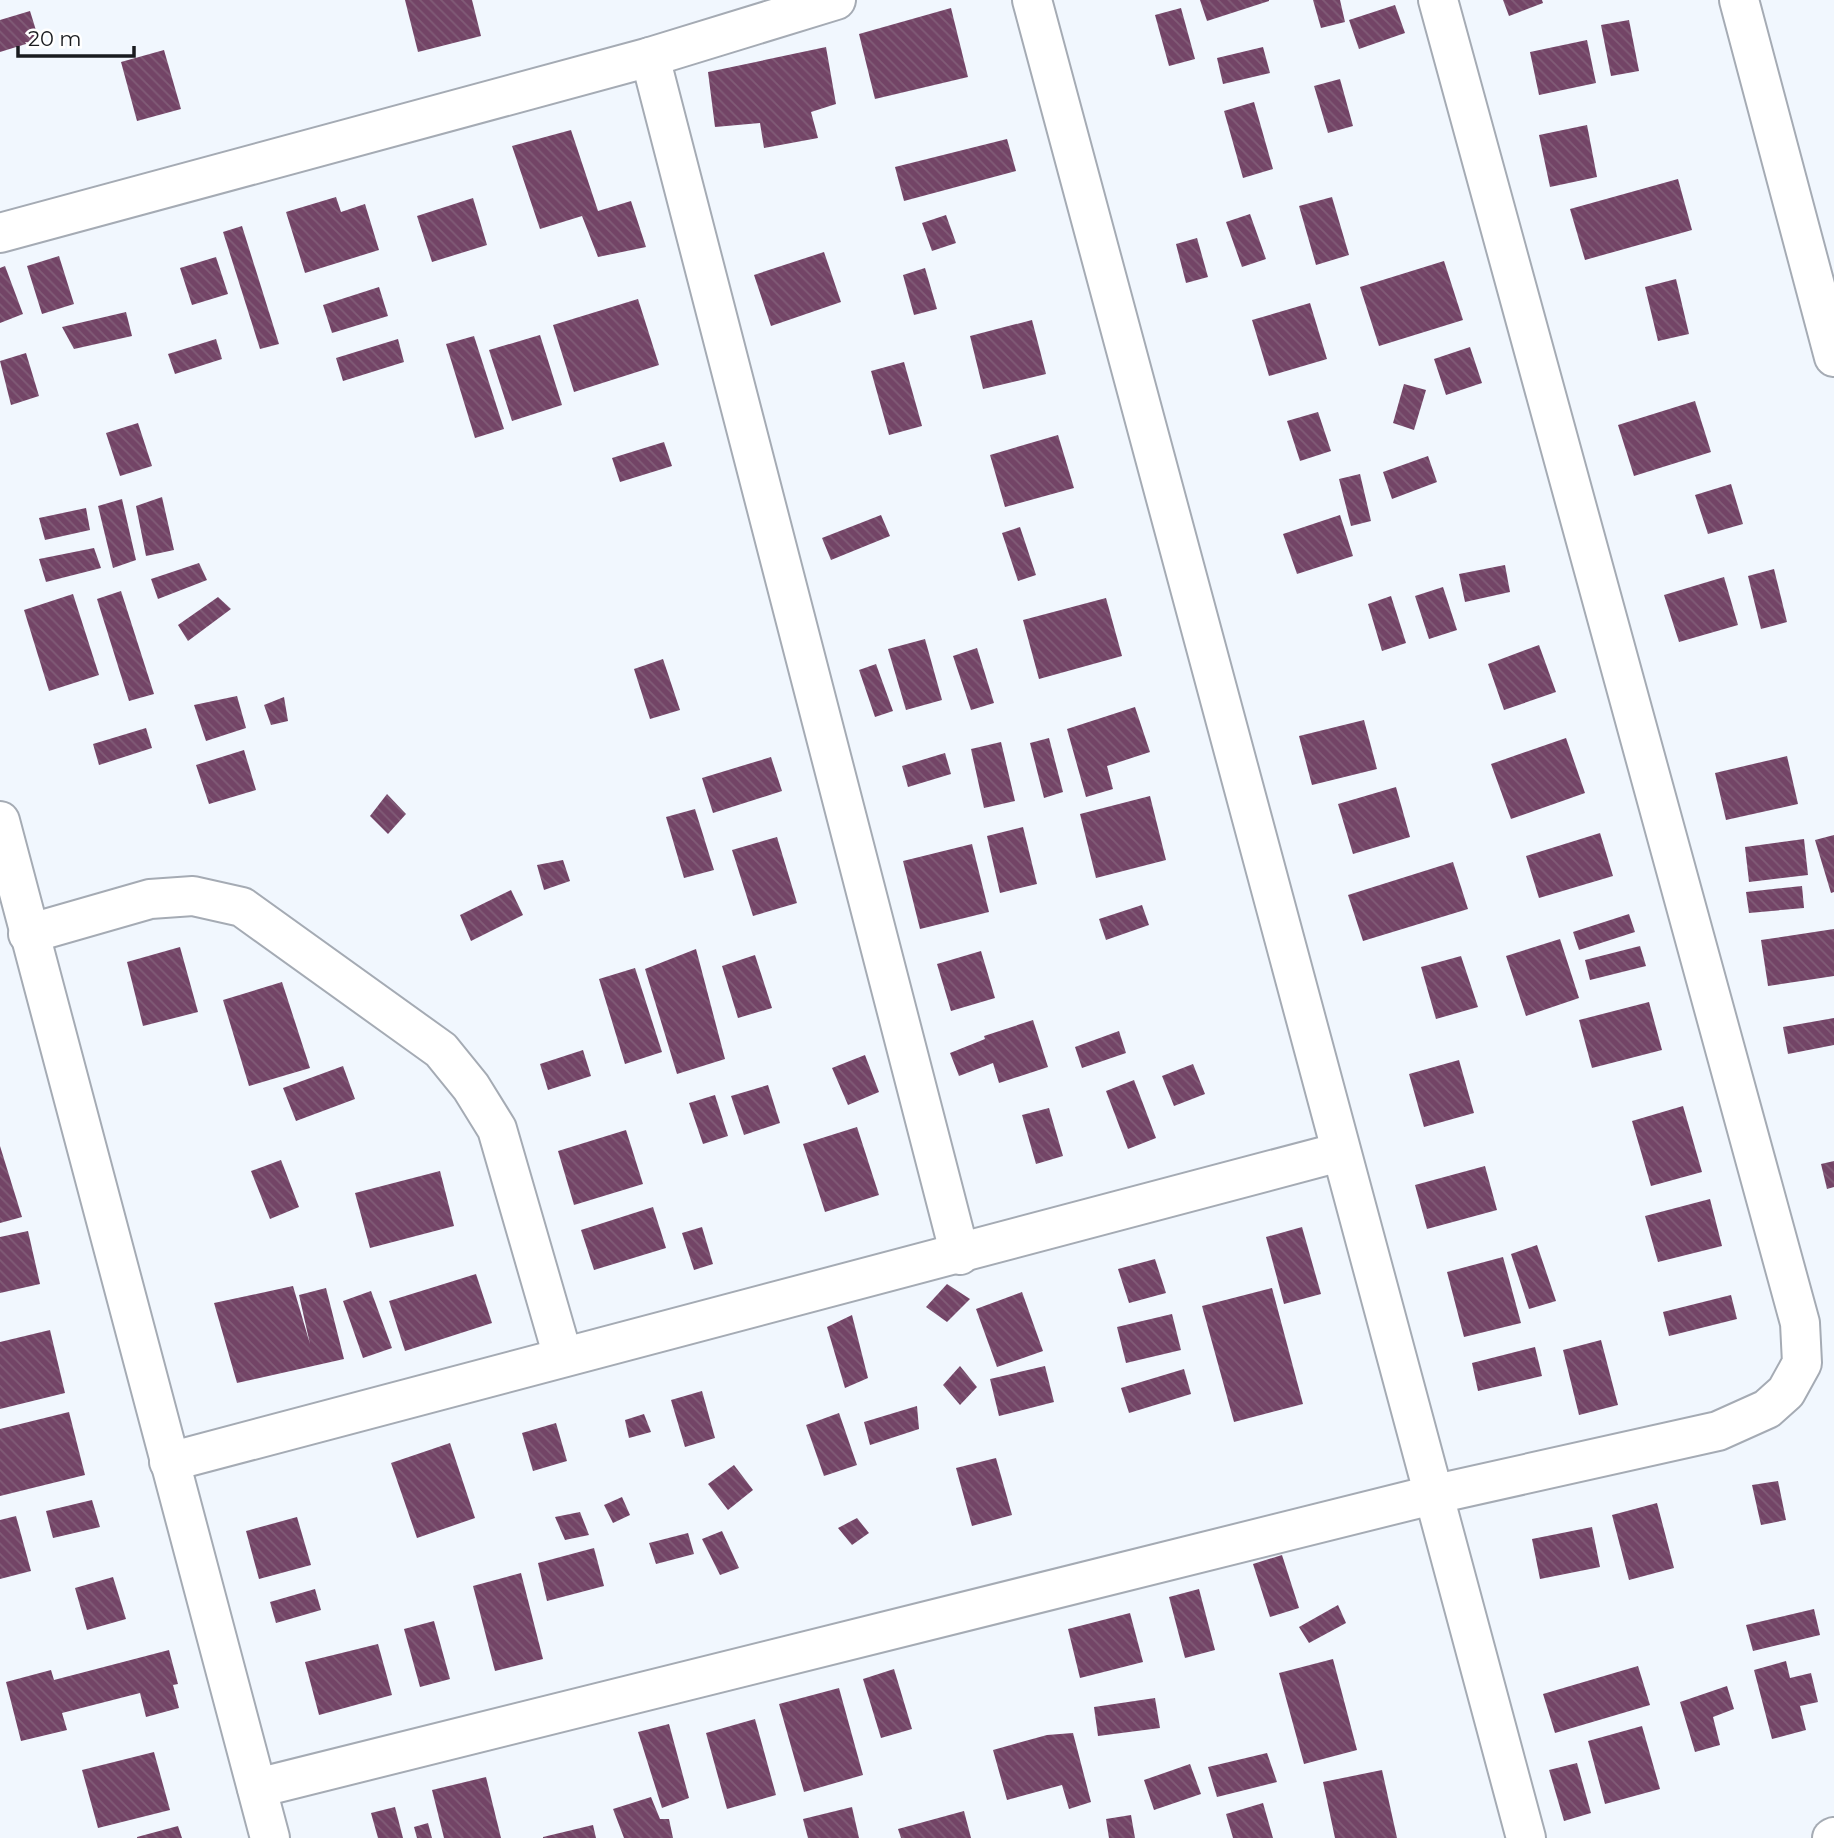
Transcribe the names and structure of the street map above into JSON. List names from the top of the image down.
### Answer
{
  "scale_bar": "20 m"
}
